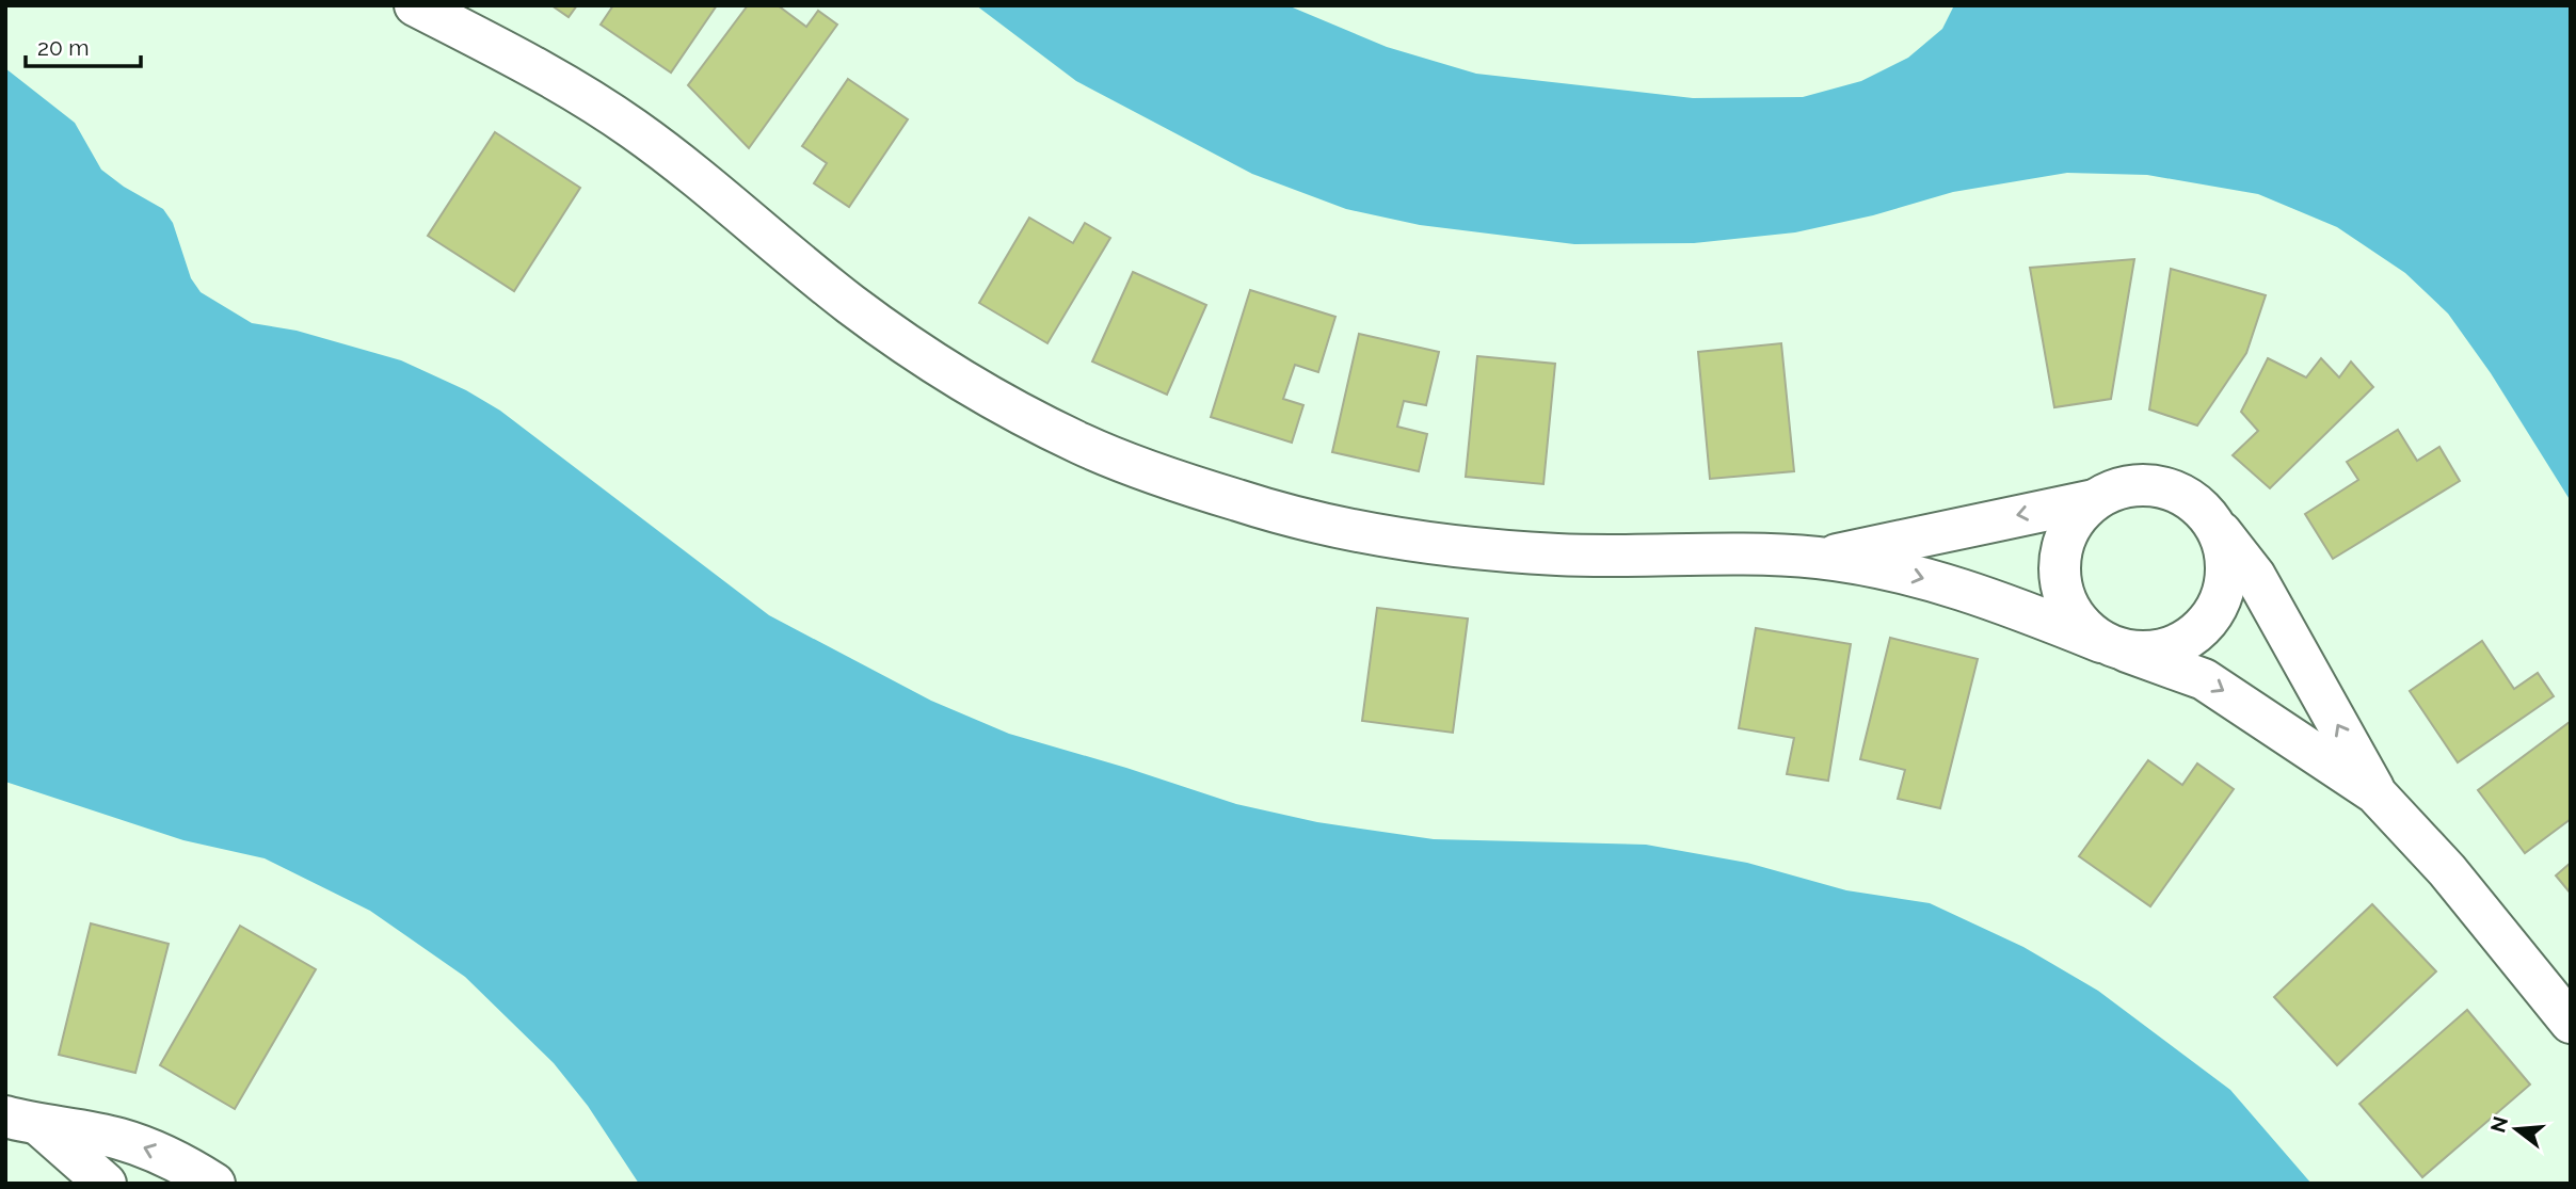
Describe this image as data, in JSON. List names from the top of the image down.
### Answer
{
  "scale_bar": "20 m",
  "north": "left"
}
